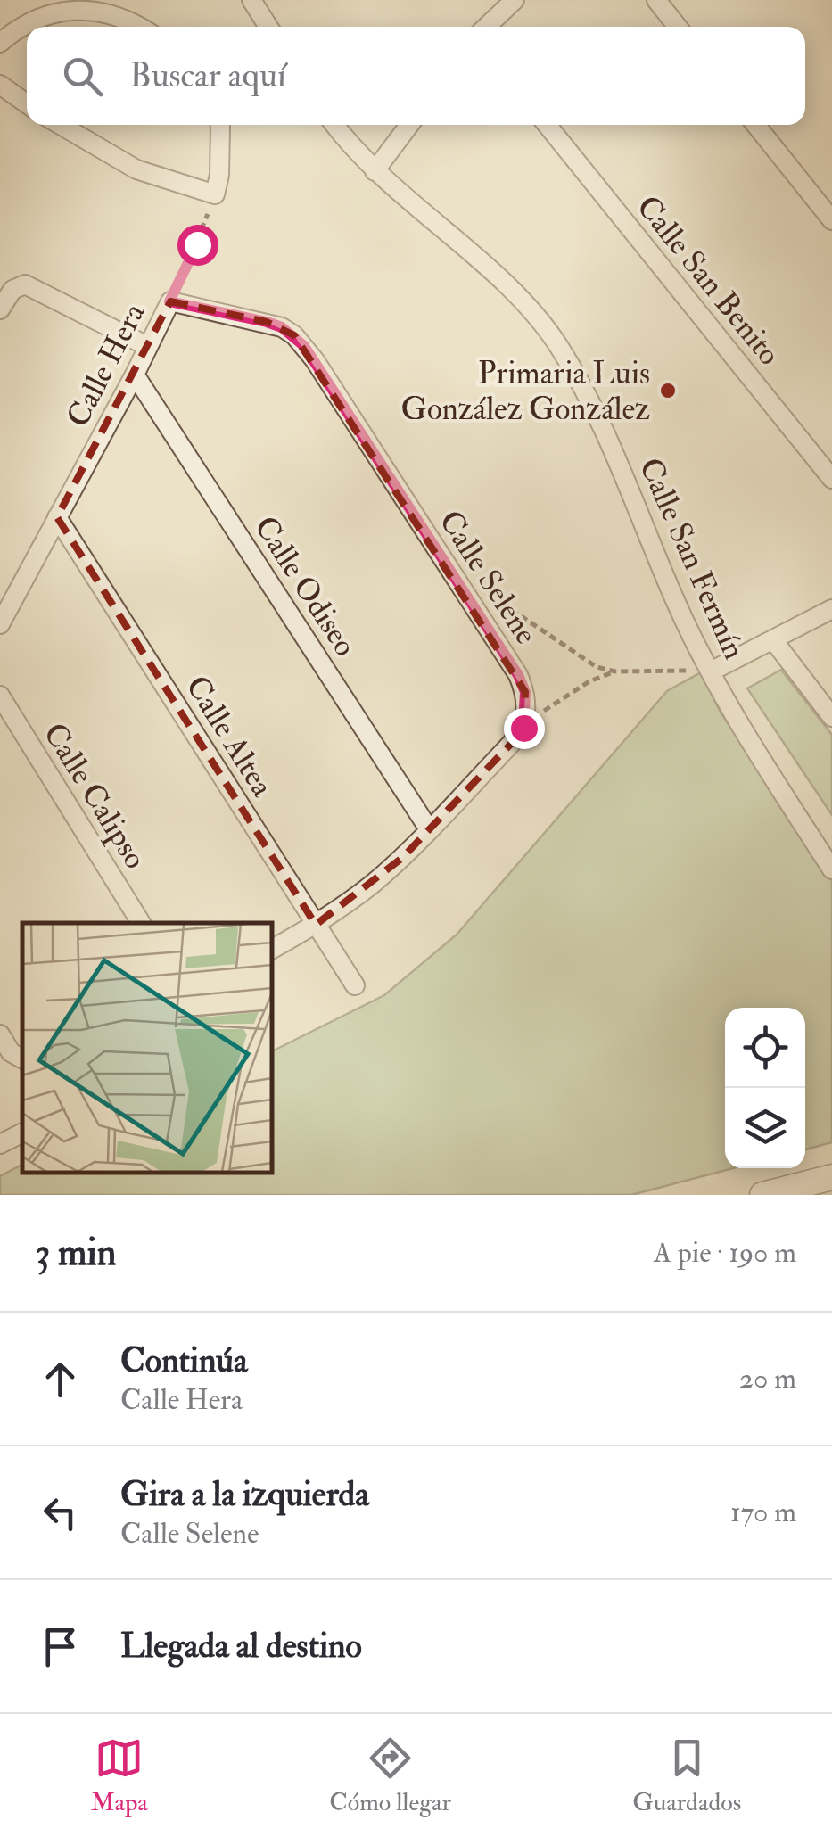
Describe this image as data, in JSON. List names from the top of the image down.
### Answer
{
  "streets": {
    "street": [
      "Calle San Benito",
      "Calle Hera",
      "Calle San Fermín",
      "Calle Selene",
      "Calle Odiseo",
      "Calle Altea",
      "Calle Calipso"
    ]
  },
  "crossings": [
    ["Calle Hera", "Calle Selene"],
    ["Calle Hera", "Calle Odiseo"],
    ["Calle Hera", "Calle Altea"]
  ],
  "places": ["Primaria Luis González González"],
  "page": {
    "search": "Buscar aquí",
    "heading": ["3 min", "A pie · 190 m"],
    "list": [
      ["Continúa", "Calle Hera", "20 m"],
      ["Gira a la izquierda", "Calle Selene", "170 m"],
      "Llegada al destino"
    ],
    "nav": ["Mapa", "Cómo llegar", "Guardados"]
  }
}
